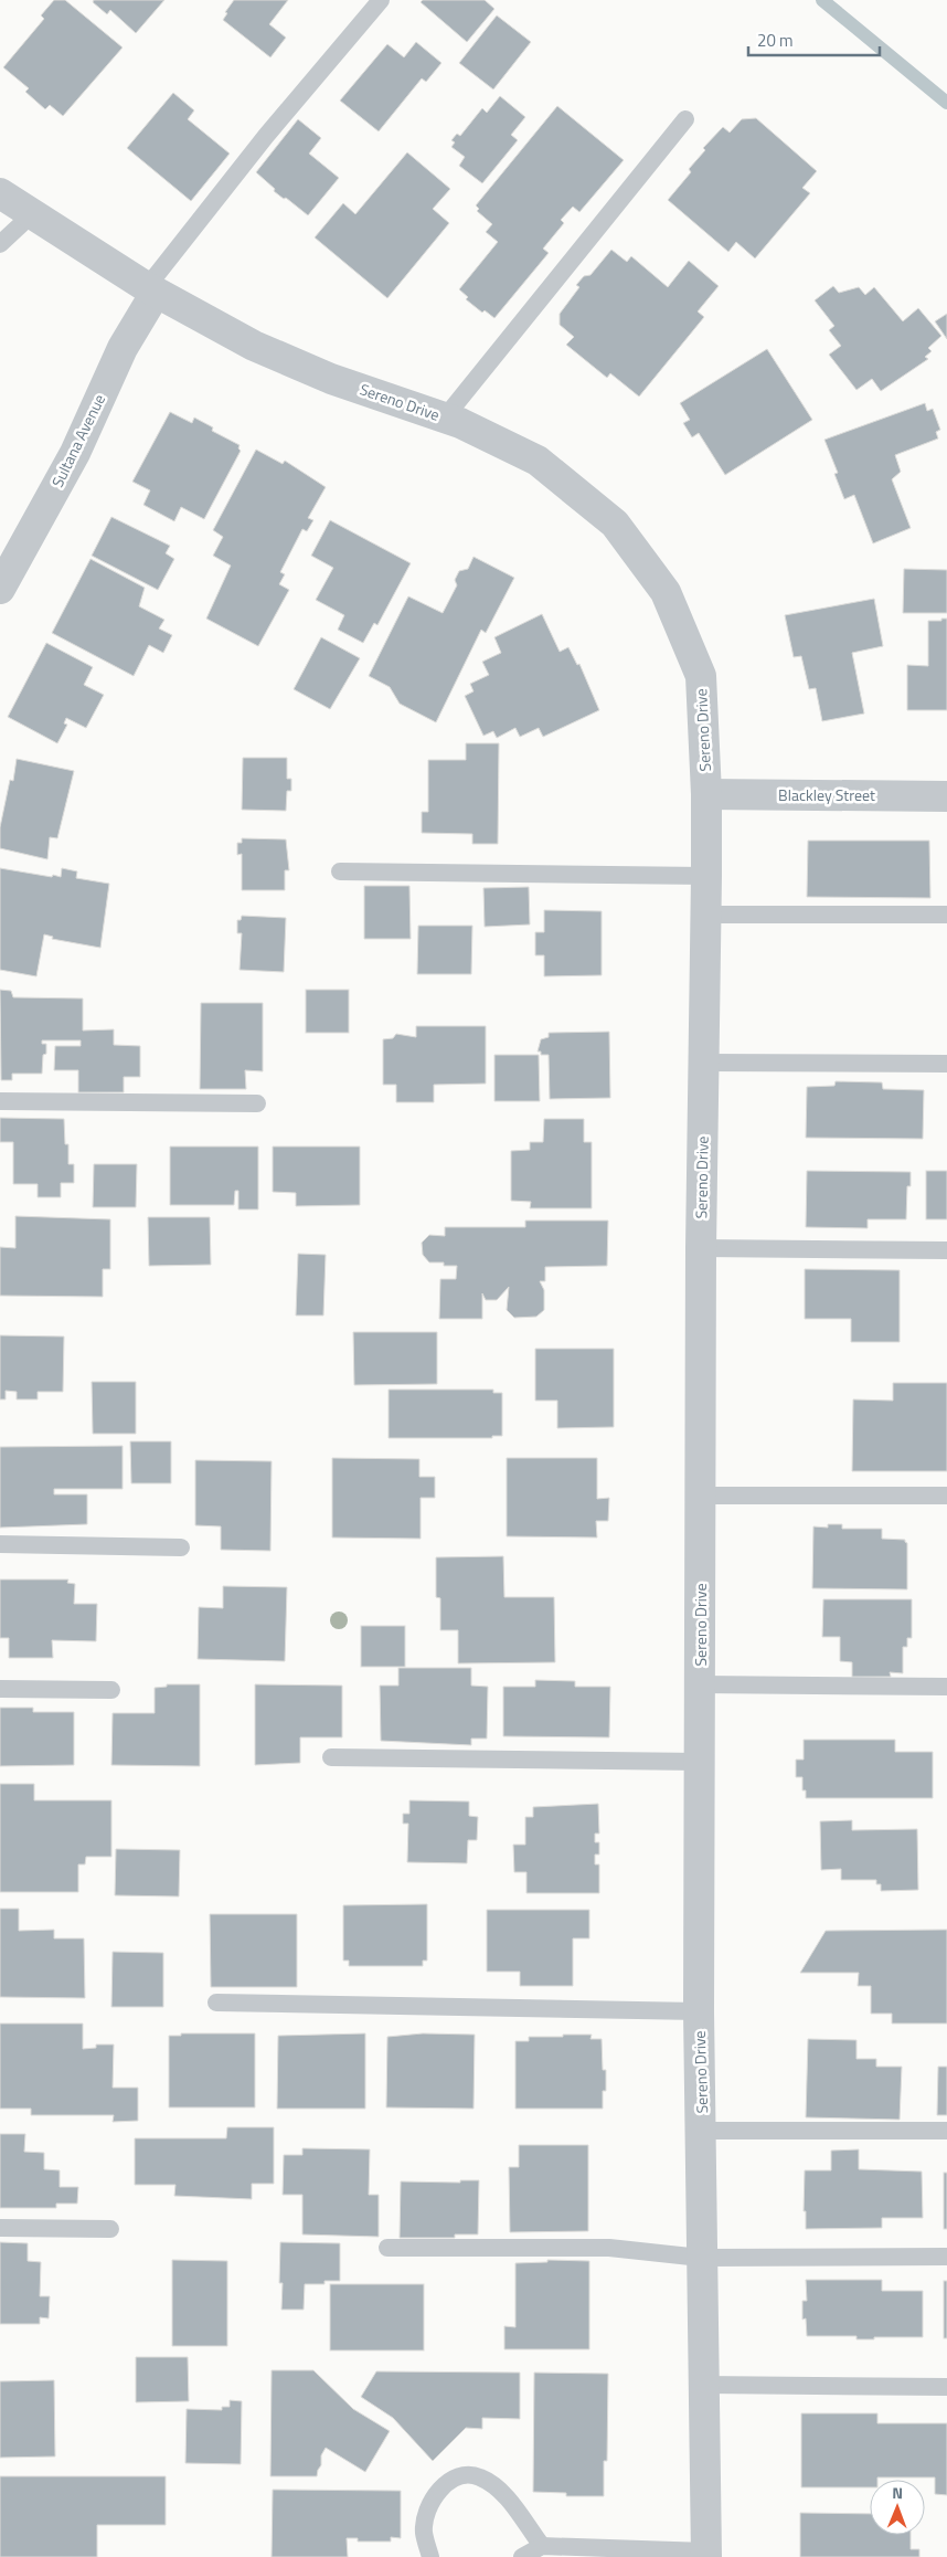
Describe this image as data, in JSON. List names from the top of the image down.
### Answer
{
  "streets": {
    "street": ["Sereno Drive", "Sultana Avenue", "Blackley Street"]
  },
  "crossings": [
    ["Sereno Drive", "Sultana Avenue"],
    ["Sereno Drive", "Blackley Street"]
  ],
  "scale_bar": "20 m",
  "north": "top"
}
